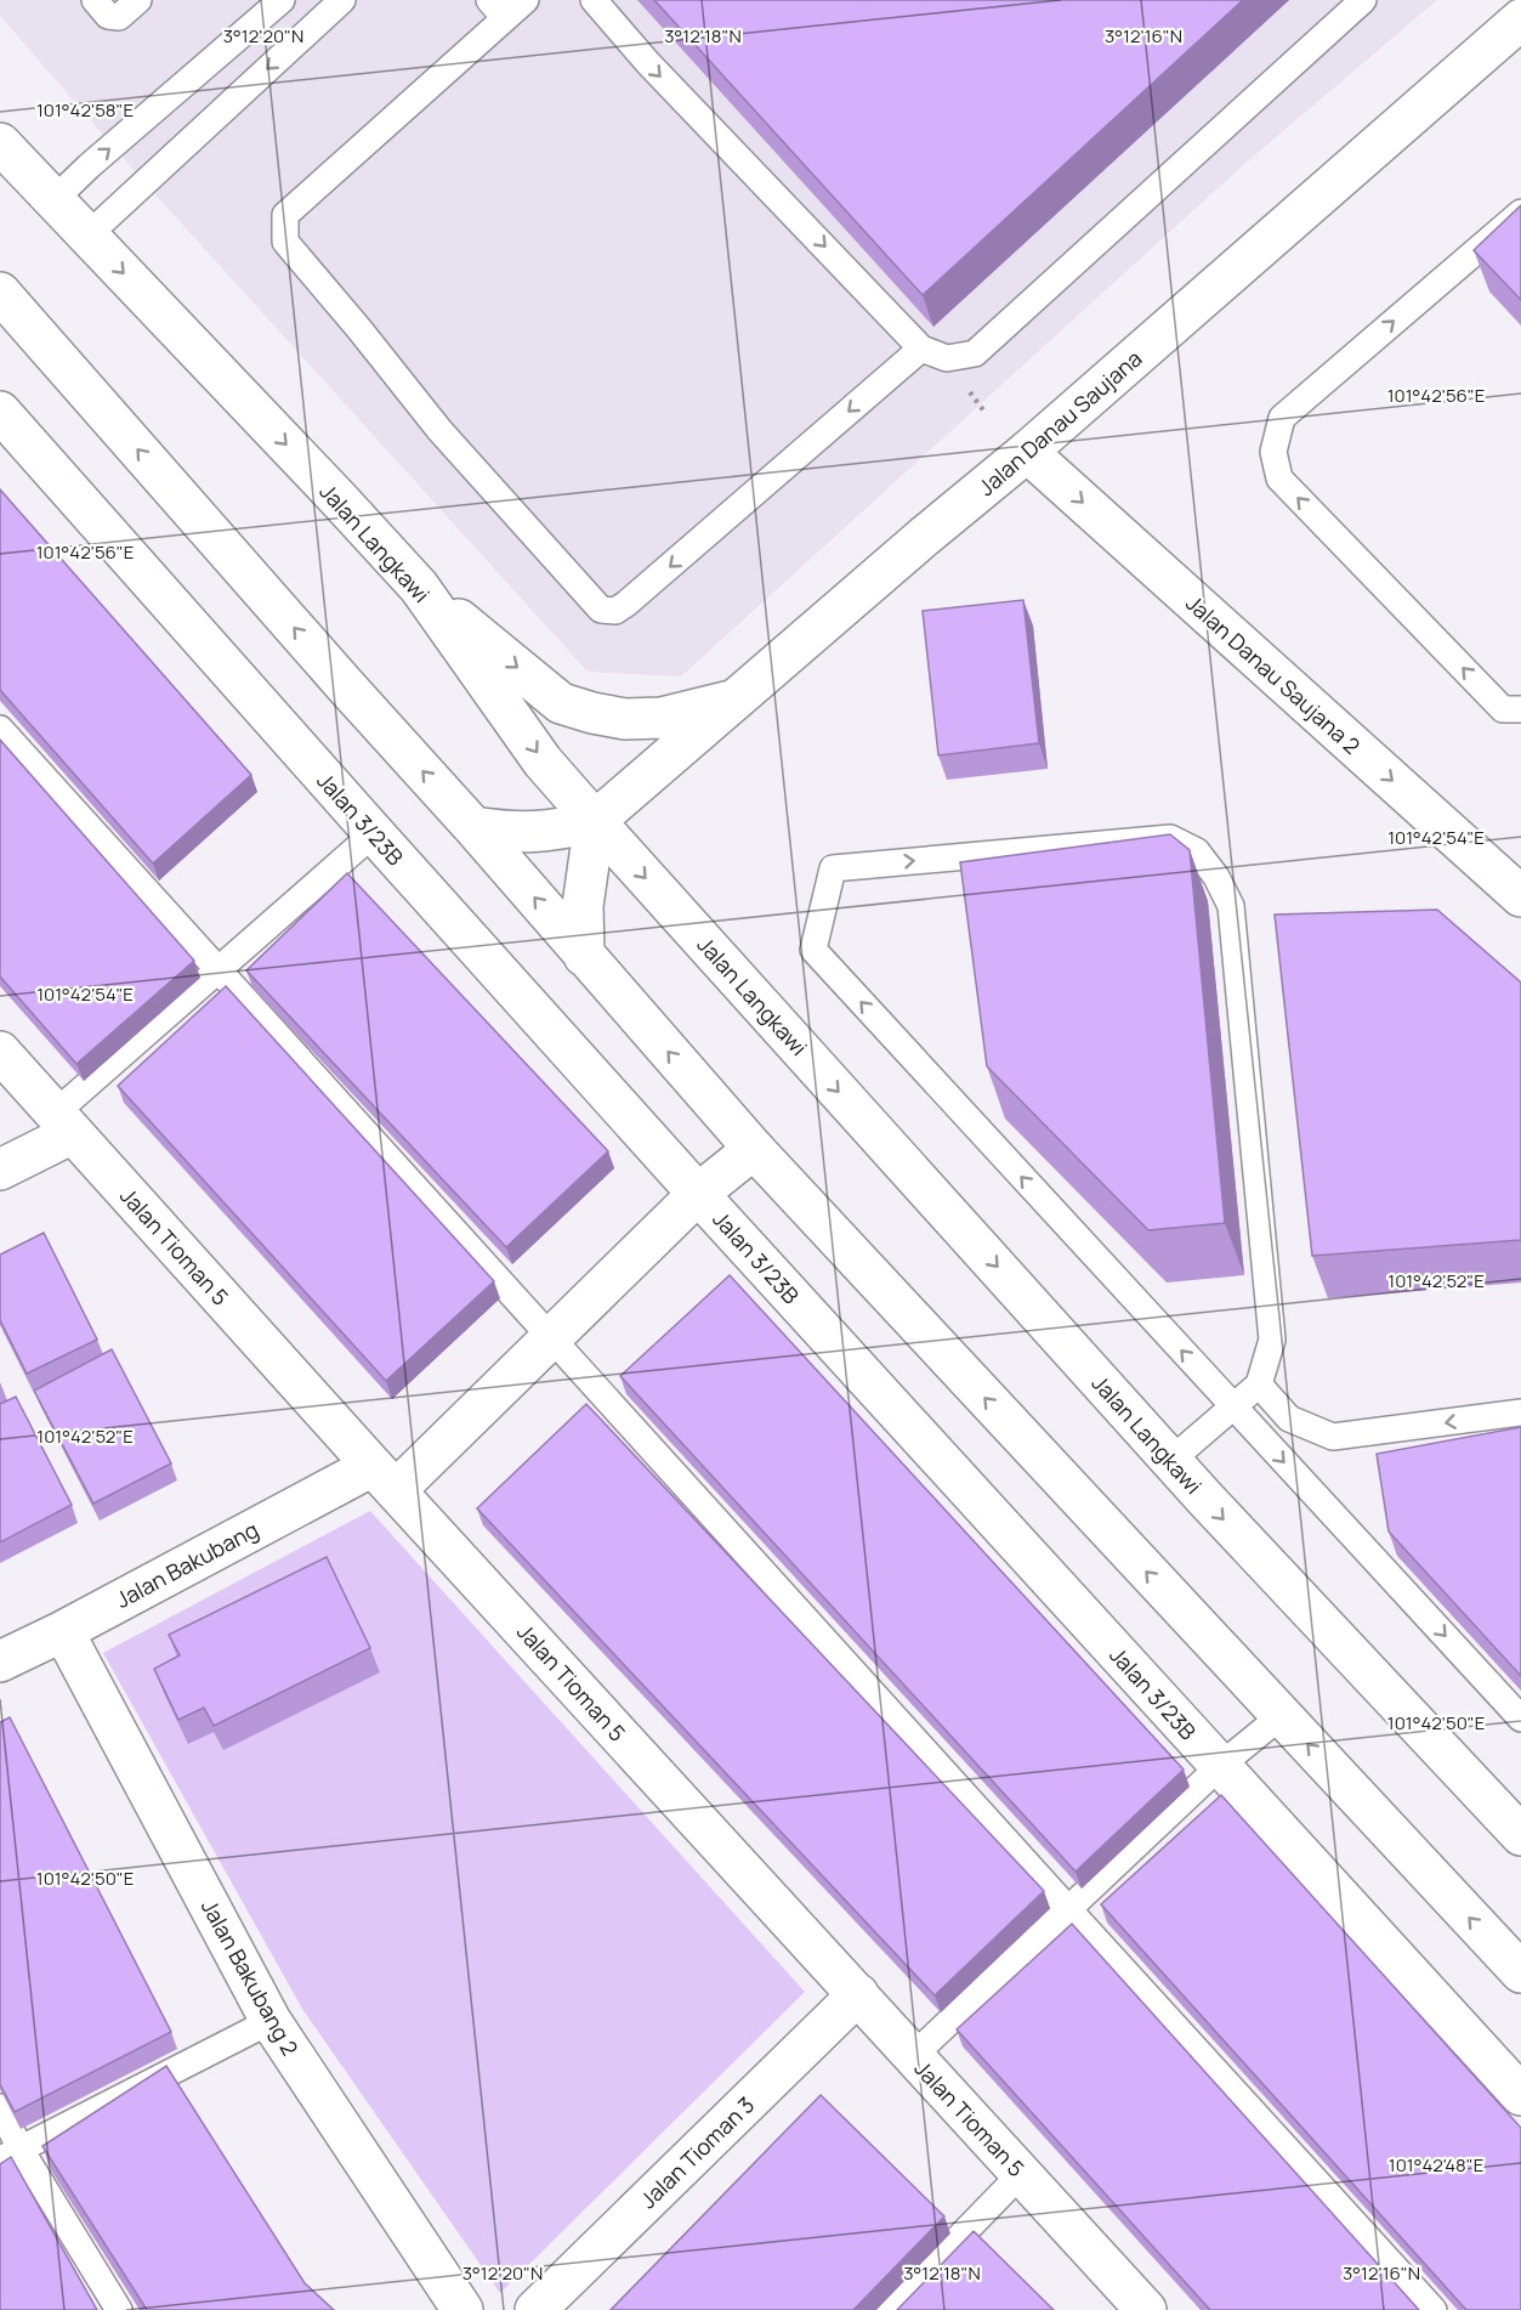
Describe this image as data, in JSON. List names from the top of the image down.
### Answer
{
  "streets": {
    "street": [
      "Jalan Danau Saujana",
      "Jalan Langkawi",
      "Jalan Danau Saujana 2",
      "Jalan 3/23B",
      "Jalan Tioman 5",
      "Jalan Bakubang",
      "Jalan Bakubang 2",
      "Jalan Tioman 3"
    ]
  },
  "crossings": [
    ["Jalan Danau Saujana", "Jalan Langkawi"],
    ["Jalan Danau Saujana", "Jalan Danau Saujana 2"],
    ["Jalan 3/23B", "Jalan Bakubang"],
    ["Jalan Tioman 5", "Jalan Bakubang"],
    ["Jalan Tioman 5", "Jalan Tioman 3"],
    ["Jalan Bakubang", "Jalan Bakubang 2"]
  ],
  "one_way": ["Jalan Danau Saujana 2"],
  "coordinates": [
    "3°12'20\"N",
    "3°12'18\"N",
    "3°12'16\"N",
    "101°42'58\"E",
    "101°42'56\"E",
    "101°42'54\"E",
    "101°42'52\"E",
    "101°42'50\"E",
    "101°42'48\"E"
  ]
}
